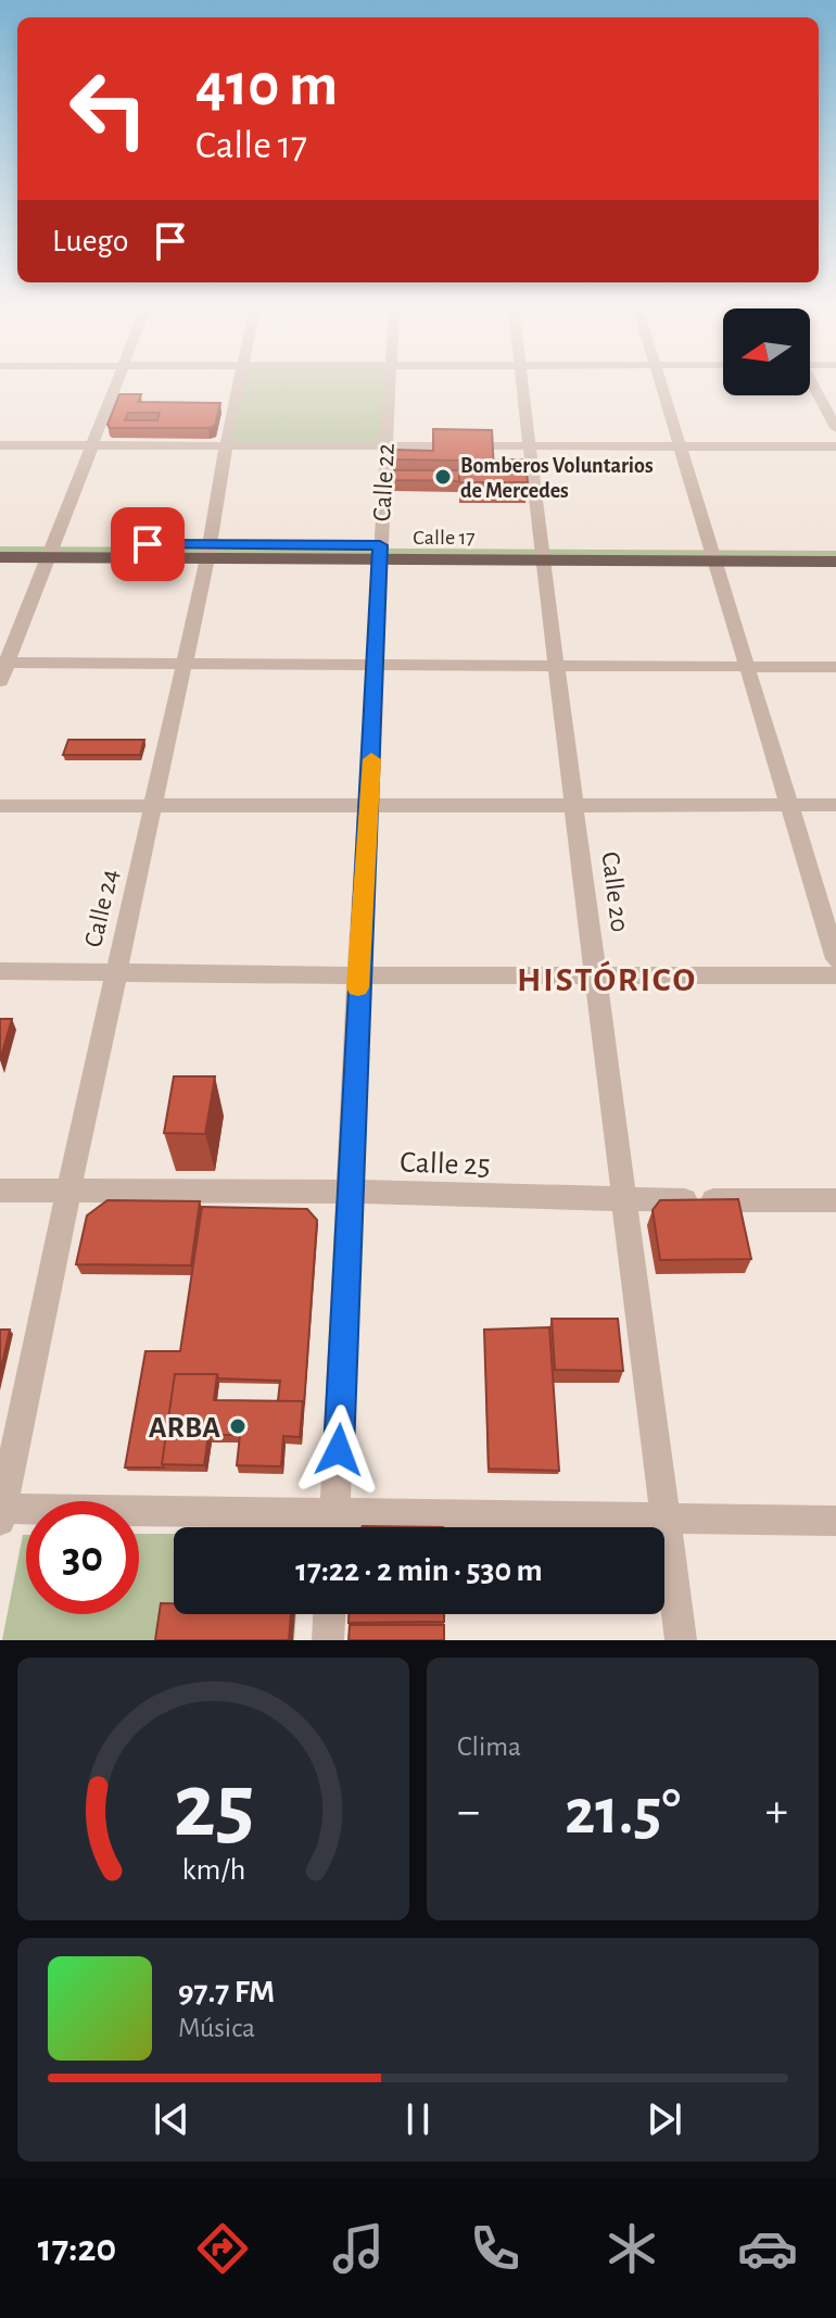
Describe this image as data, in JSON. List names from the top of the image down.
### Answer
{
  "streets": {
    "main road": ["Calle 17"],
    "street": [
      "Calle 22",
      "Calle 20",
      "Calle 24",
      "Calle 25"
    ]
  },
  "crossings": [
    ["Calle 22", "Calle 17"],
    ["Calle 22", "Calle 25"],
    ["Calle 17", "Calle 20"],
    ["Calle 17", "Calle 24"],
    ["Calle 20", "Calle 25"],
    ["Calle 24", "Calle 25"]
  ],
  "districts": ["HISTÓRICO"],
  "places": ["Bomberos Voluntarios de Mercedes", "ARBA"],
  "north": "left",
  "page": {
    "turn": ["410 m", "Calle 17"],
    "then": "Luego",
    "limit": "30",
    "trip": "17:22 · 2 min · 530 m",
    "tile": "Clima",
    "heat": ["−", "21.5°", "+"],
    "song": ["97.7 FM", "Música"],
    "tabs": "17:20",
    "gauge": ["25", "km/h"]
  }
}
